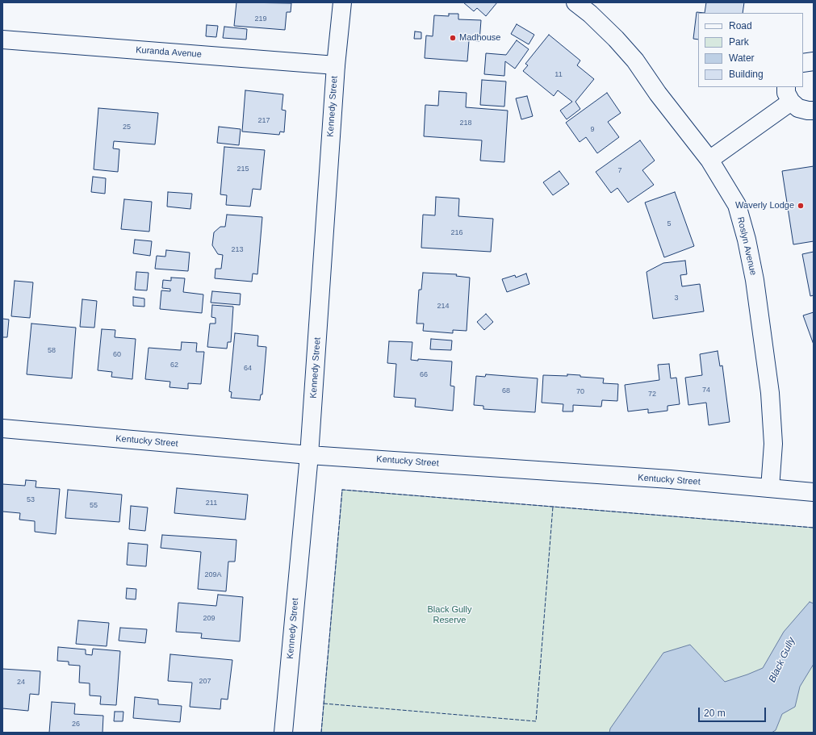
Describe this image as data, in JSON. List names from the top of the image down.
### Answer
{
  "streets": {
    "street": [
      "Kuranda Avenue",
      "Kennedy Street",
      "Roslyn Avenue",
      "Kentucky Street"
    ]
  },
  "crossings": [
    ["Kuranda Avenue", "Kennedy Street"],
    ["Kennedy Street", "Kentucky Street"],
    ["Roslyn Avenue", "Kentucky Street"]
  ],
  "water": ["Black Gully"],
  "parks": ["Black Gully Reserve"],
  "places": ["Madhouse", "Waverly Lodge"],
  "house_numbers": [
    "219",
    "11",
    "217",
    "218",
    "25",
    "9",
    "215",
    "7",
    "5",
    "216",
    "213",
    "3",
    "214",
    "58",
    "60",
    "62",
    "64",
    "66",
    "74",
    "68",
    "70",
    "72",
    "53",
    "211",
    "55",
    "209A",
    "209",
    "207",
    "24",
    "26"
  ],
  "legend": [
    "Road",
    "Park",
    "Water",
    "Building"
  ],
  "scale_bar": "20 m"
}
